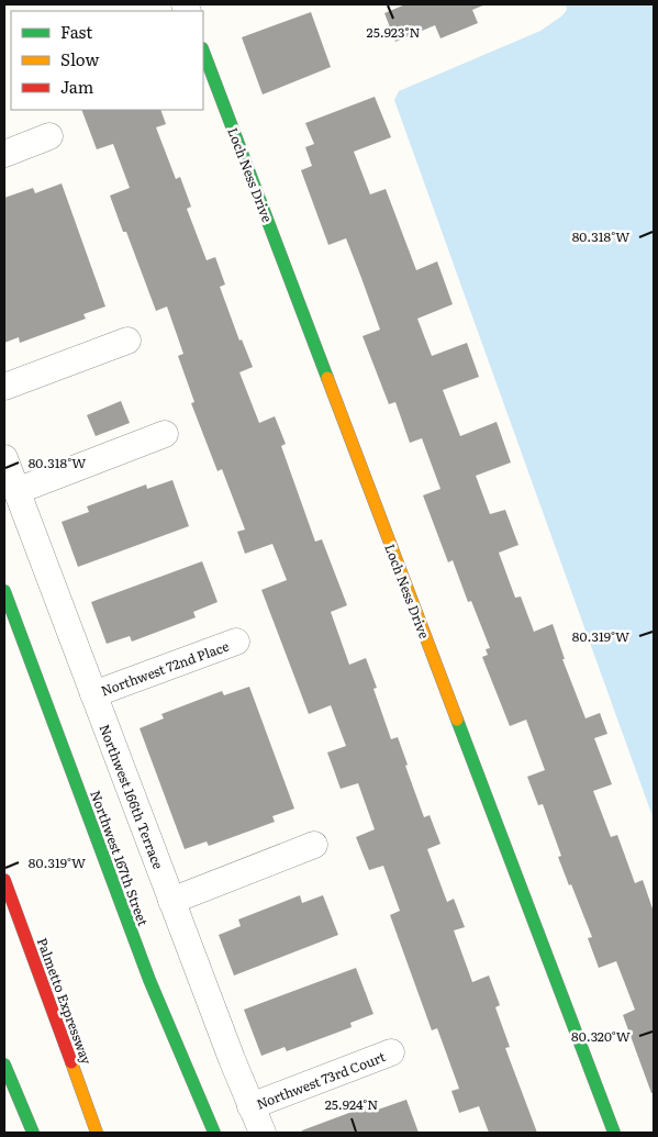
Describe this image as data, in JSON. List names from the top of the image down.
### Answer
{
  "streets": {
    "main road": ["Loch Ness Drive", "Northwest 167th Street", "Palmetto Expressway"],
    "street": ["Northwest 72nd Place", "Northwest 166th Terrace", "Northwest 73rd Court"]
  },
  "crossings": [
    ["Northwest 72nd Place", "Northwest 166th Terrace"],
    ["Northwest 166th Terrace", "Northwest 73rd Court"]
  ],
  "legend": ["Fast", "Slow", "Jam"],
  "coordinates": [
    "25.923°N",
    "80.318°W",
    "80.319°W",
    "80.320°W",
    "25.924°N"
  ]
}
